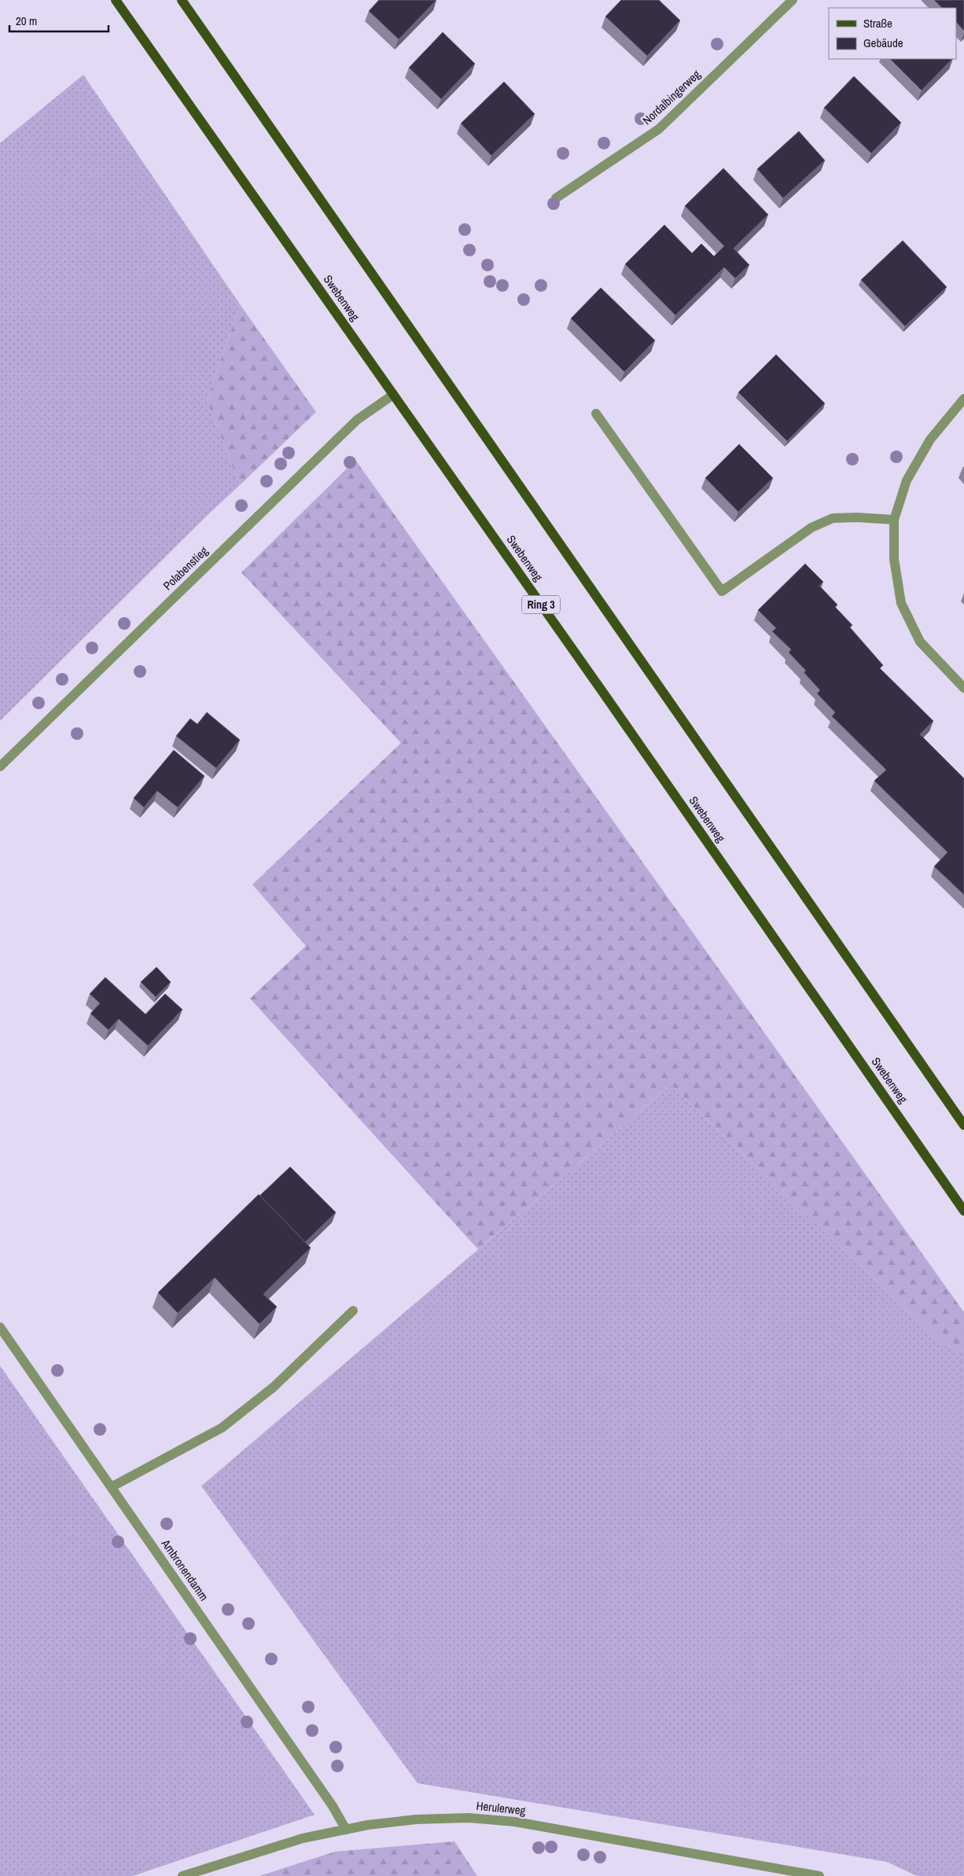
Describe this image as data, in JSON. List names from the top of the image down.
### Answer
{
  "streets": {
    "main road": ["Swebenweg", "Ring 3"],
    "street": [
      "Nordalbingerweg",
      "Polabenstieg",
      "Ambronendamm",
      "Herulerweg"
    ]
  },
  "crossings": [
    ["Swebenweg", "Polabenstieg"],
    ["Ambronendamm", "Herulerweg"]
  ],
  "legend": ["Straße", "Gebäude"],
  "scale_bar": "20 m"
}
